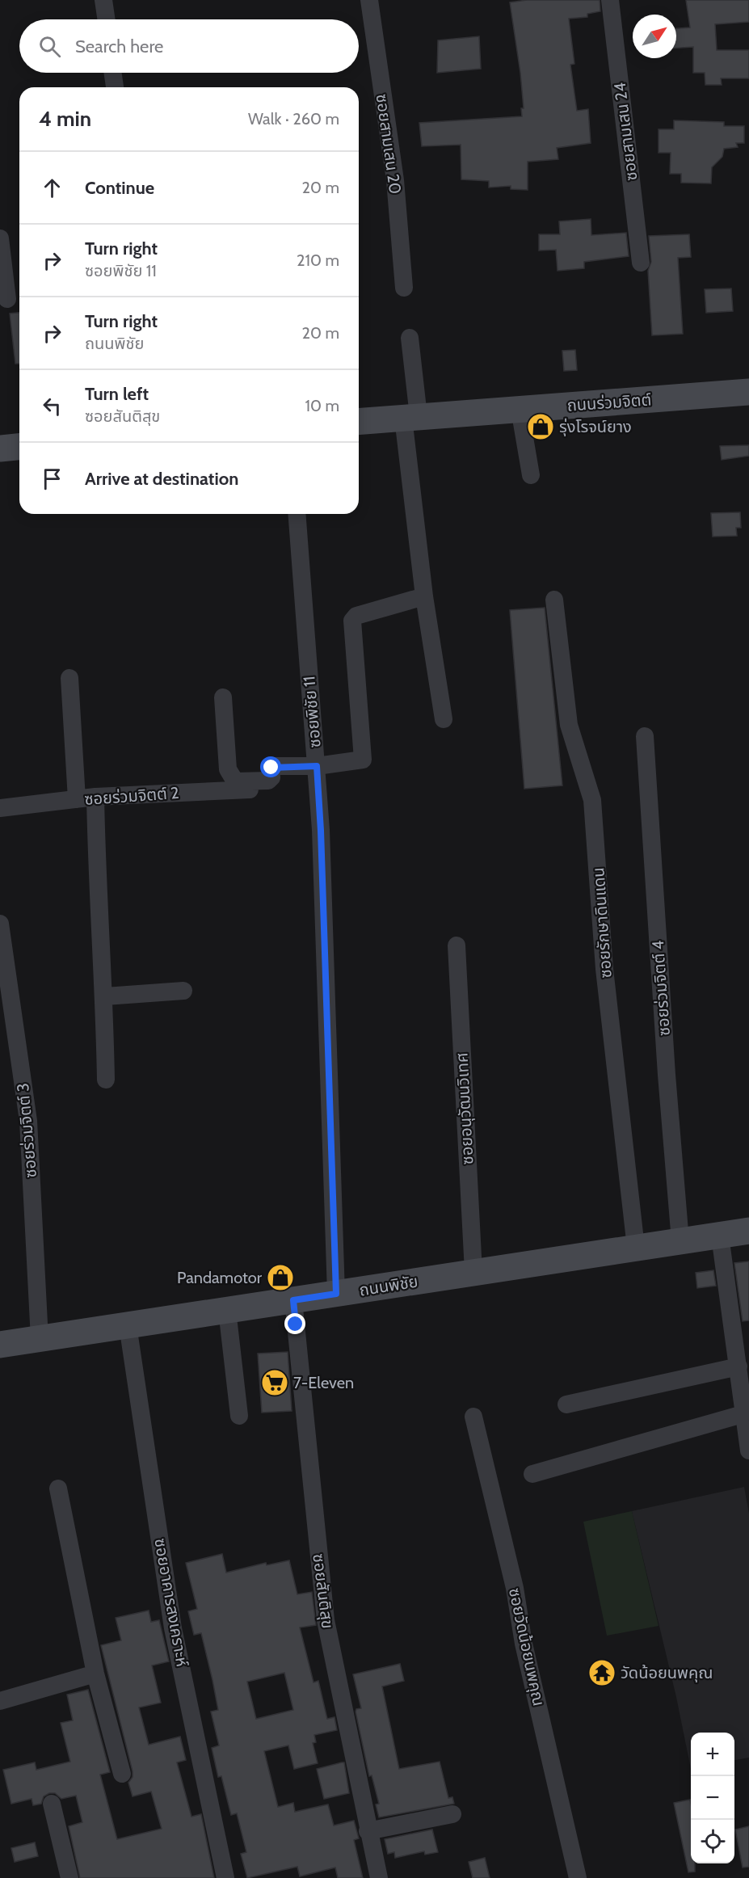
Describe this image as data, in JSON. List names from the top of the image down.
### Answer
{
  "streets": {
    "street": [
      "ซอยสามเสน 24",
      "ซอยสามเสน 20",
      "ถนนร่วมจิตต์",
      "ซอยพิชัย 11",
      "ซอยร่วมจิตต์ 2",
      "ซอยรักษาดินแดน",
      "ซอยร่วมจิตต์ 4",
      "ซอยอนุวัฒนวิเทศ",
      "ซอยร่วมจิตต์ 3",
      "ถนนพิชัย",
      "ซอยสันติสุข",
      "ซอยอาคารสงเคราะห์",
      "ซอยวัดน้อยนพคุณ"
    ]
  },
  "crossings": [
    ["ซอยพิชัย 11", "ถนนพิชัย"],
    ["ซอยรักษาดินแดน", "ถนนพิชัย"],
    ["ซอยร่วมจิตต์ 4", "ถนนพิชัย"],
    ["ซอยอนุวัฒนวิเทศ", "ถนนพิชัย"],
    ["ซอยร่วมจิตต์ 3", "ถนนพิชัย"],
    ["ถนนพิชัย", "ซอยสันติสุข"],
    ["ถนนพิชัย", "ซอยอาคารสงเคราะห์"]
  ],
  "places": {
    "shop": ["รุ่งโรจน์ยาง", "Pandamotor"],
    "supermarket": ["7-Eleven"],
    "temple": ["วัดน้อยนพคุณ"]
  },
  "north": "top right",
  "page": {
    "search": "Search here",
    "heading": ["4 min", "Walk · 260 m"],
    "list": [
      ["Continue", "20 m"],
      ["Turn right", "ซอยพิชัย 11", "210 m"],
      ["Turn right", "ถนนพิชัย", "20 m"],
      ["Turn left", "ซอยสันติสุข", "10 m"],
      "Arrive at destination"
    ],
    "map_buttons": ["+", "−"]
  }
}
